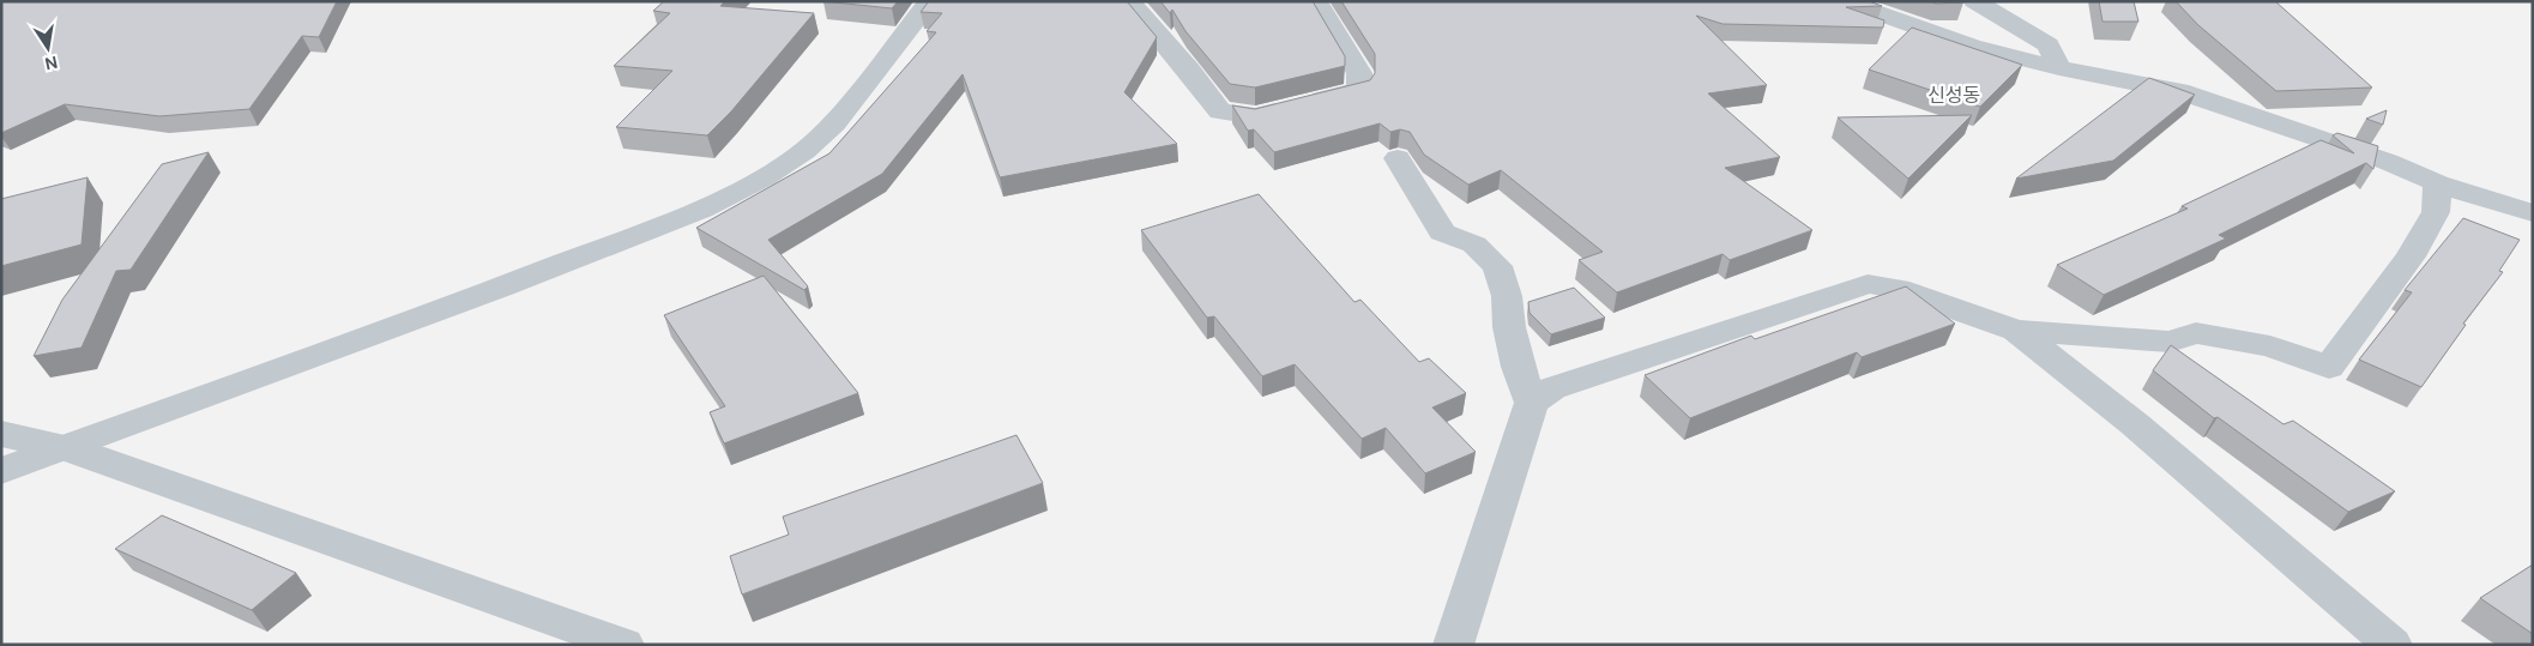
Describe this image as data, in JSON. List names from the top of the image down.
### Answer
{
  "districts": ["신성동"],
  "north": "bottom"
}
